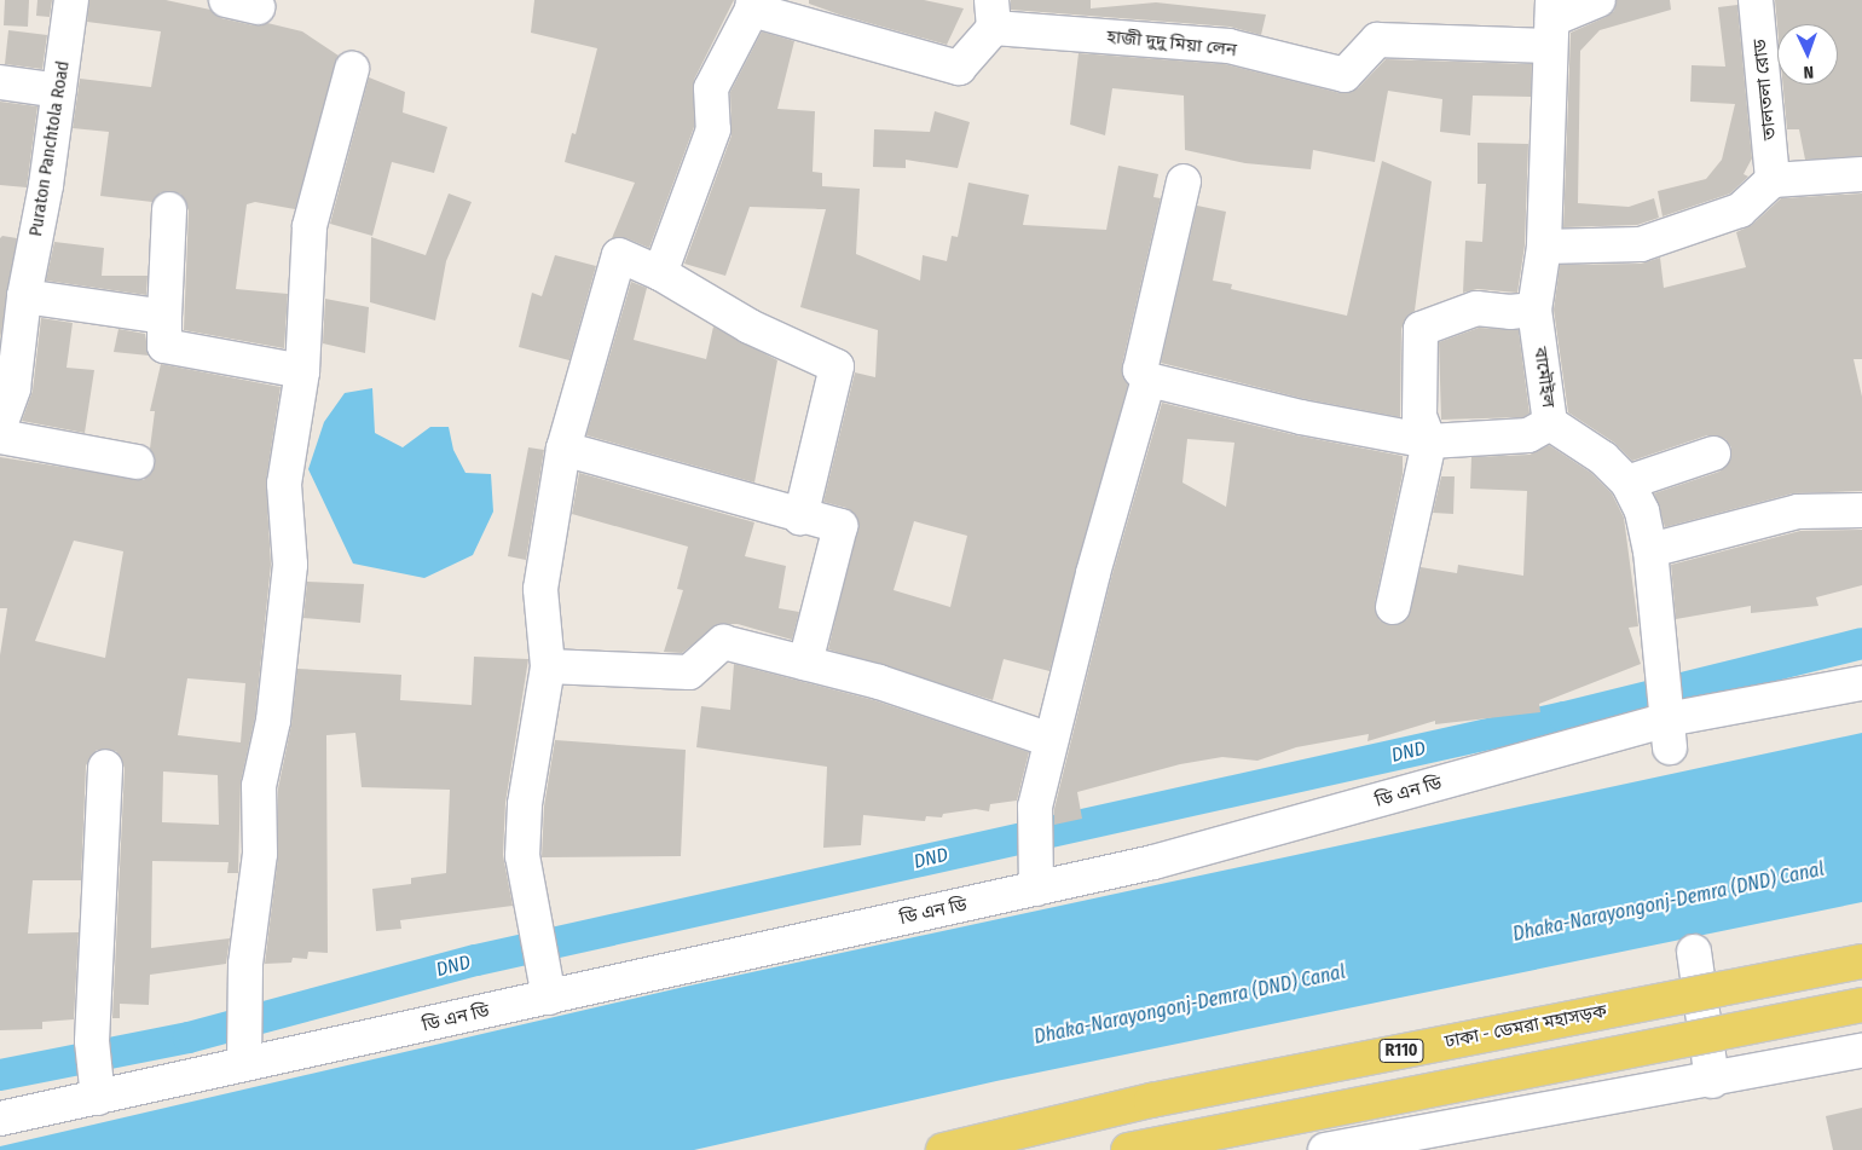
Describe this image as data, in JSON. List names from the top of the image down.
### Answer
{
  "streets": {
    "main road": ["ঢাকা - ডেমরা মহাসড়ক", "R110"],
    "street": [
      "হাজী দুদু মিয়া লেন",
      "তালতলা রোড",
      "Puraton Panchtola Road",
      "বামৌইল",
      "ডি এন ডি"
    ]
  },
  "crossings": [
    ["হাজী দুদু মিয়া লেন", "বামৌইল"],
    ["বামৌইল", "ডি এন ডি"]
  ],
  "water": ["DND", "Dhaka-Narayongonj-Demra (DND) Canal"],
  "north": "bottom"
}
